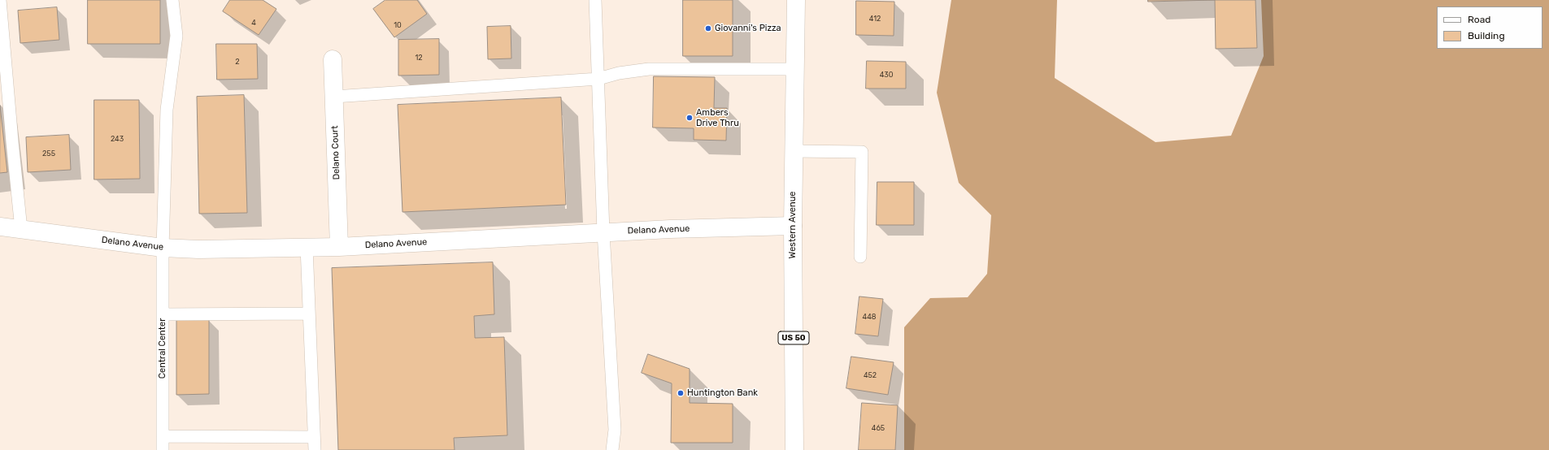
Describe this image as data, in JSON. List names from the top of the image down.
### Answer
{
  "streets": {
    "street": [
      "Delano Court",
      "Western Avenue",
      "Delano Avenue",
      "US 50"
    ],
    "lane": ["Central Center"]
  },
  "crossings": [
    ["Delano Court", "Delano Avenue"],
    ["Western Avenue", "Delano Avenue"],
    ["Delano Avenue", "Central Center"]
  ],
  "places": ["Giovanni's Pizza", "Ambers Drive Thru", "Huntington Bank"],
  "house_numbers": [
    "412",
    "4",
    "10",
    "12",
    "2",
    "430",
    "243",
    "255",
    "448",
    "452",
    "465"
  ],
  "legend": ["Road", "Building"]
}
